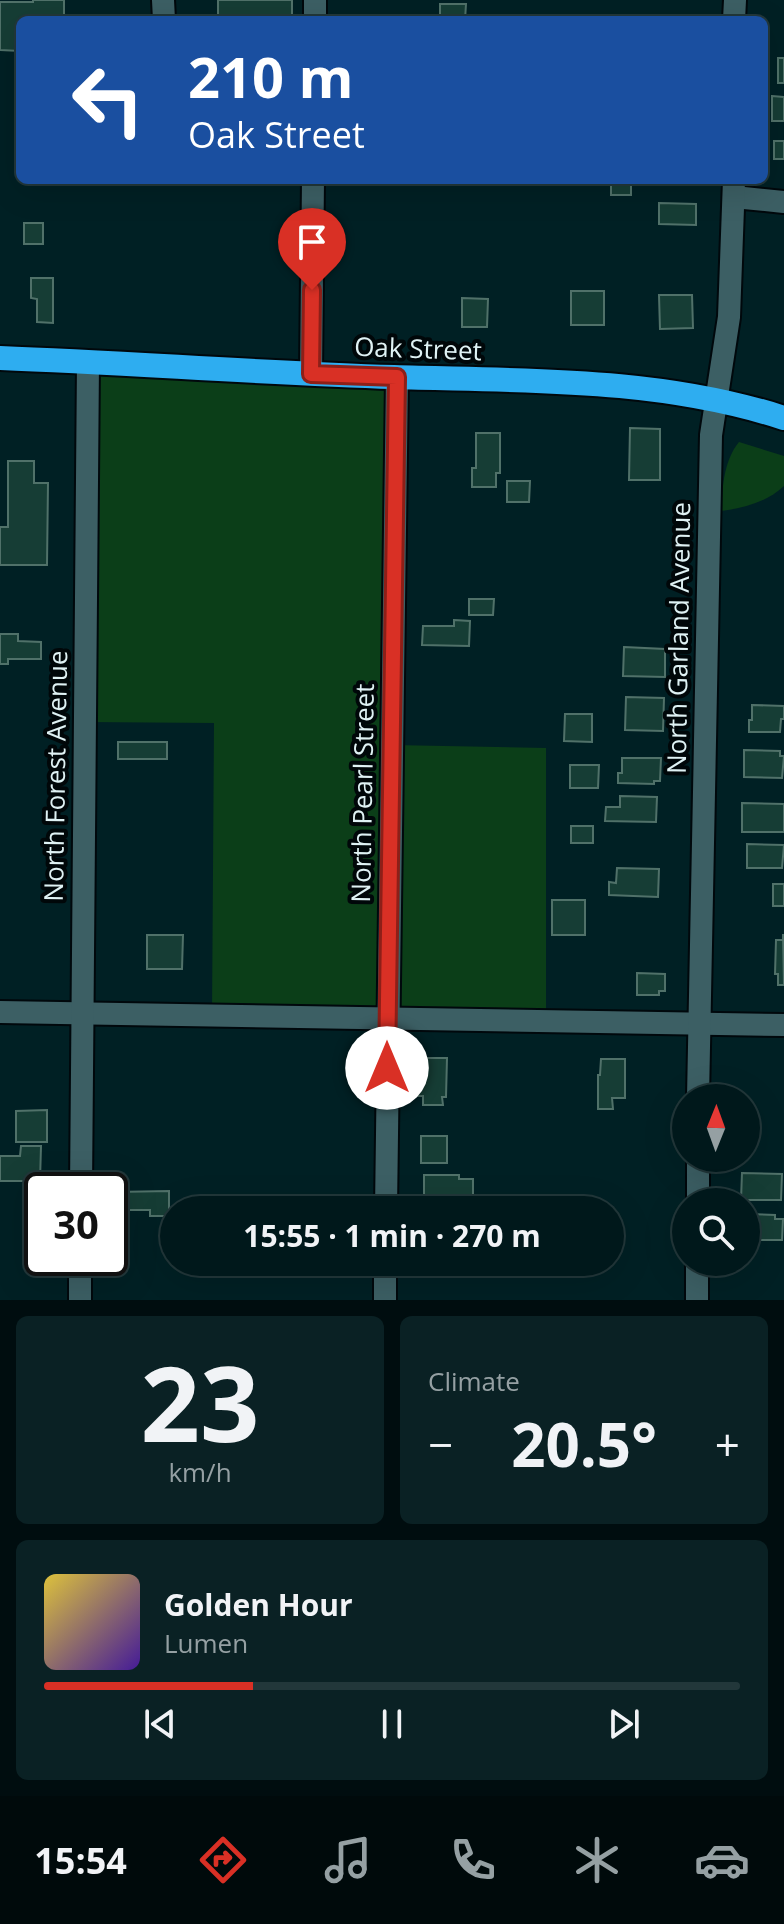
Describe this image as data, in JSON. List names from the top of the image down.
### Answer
{
  "streets": {
    "highway": ["Oak Street"],
    "street": ["North Garland Avenue", "North Forest Avenue", "North Pearl Street"]
  },
  "crossings": [
    ["Oak Street", "North Garland Avenue"],
    ["Oak Street", "North Forest Avenue"],
    ["Oak Street", "North Pearl Street"]
  ],
  "north": "top",
  "page": {
    "turn": ["210 m", "Oak Street"],
    "limit": "30",
    "trip": "15:55 · 1 min · 270 m",
    "tile": [
      ["23", "km/h"],
      "Climate"
    ],
    "heat": ["−", "20.5°", "+"],
    "song": ["Golden Hour", "Lumen"],
    "tabs": "15:54"
  }
}
